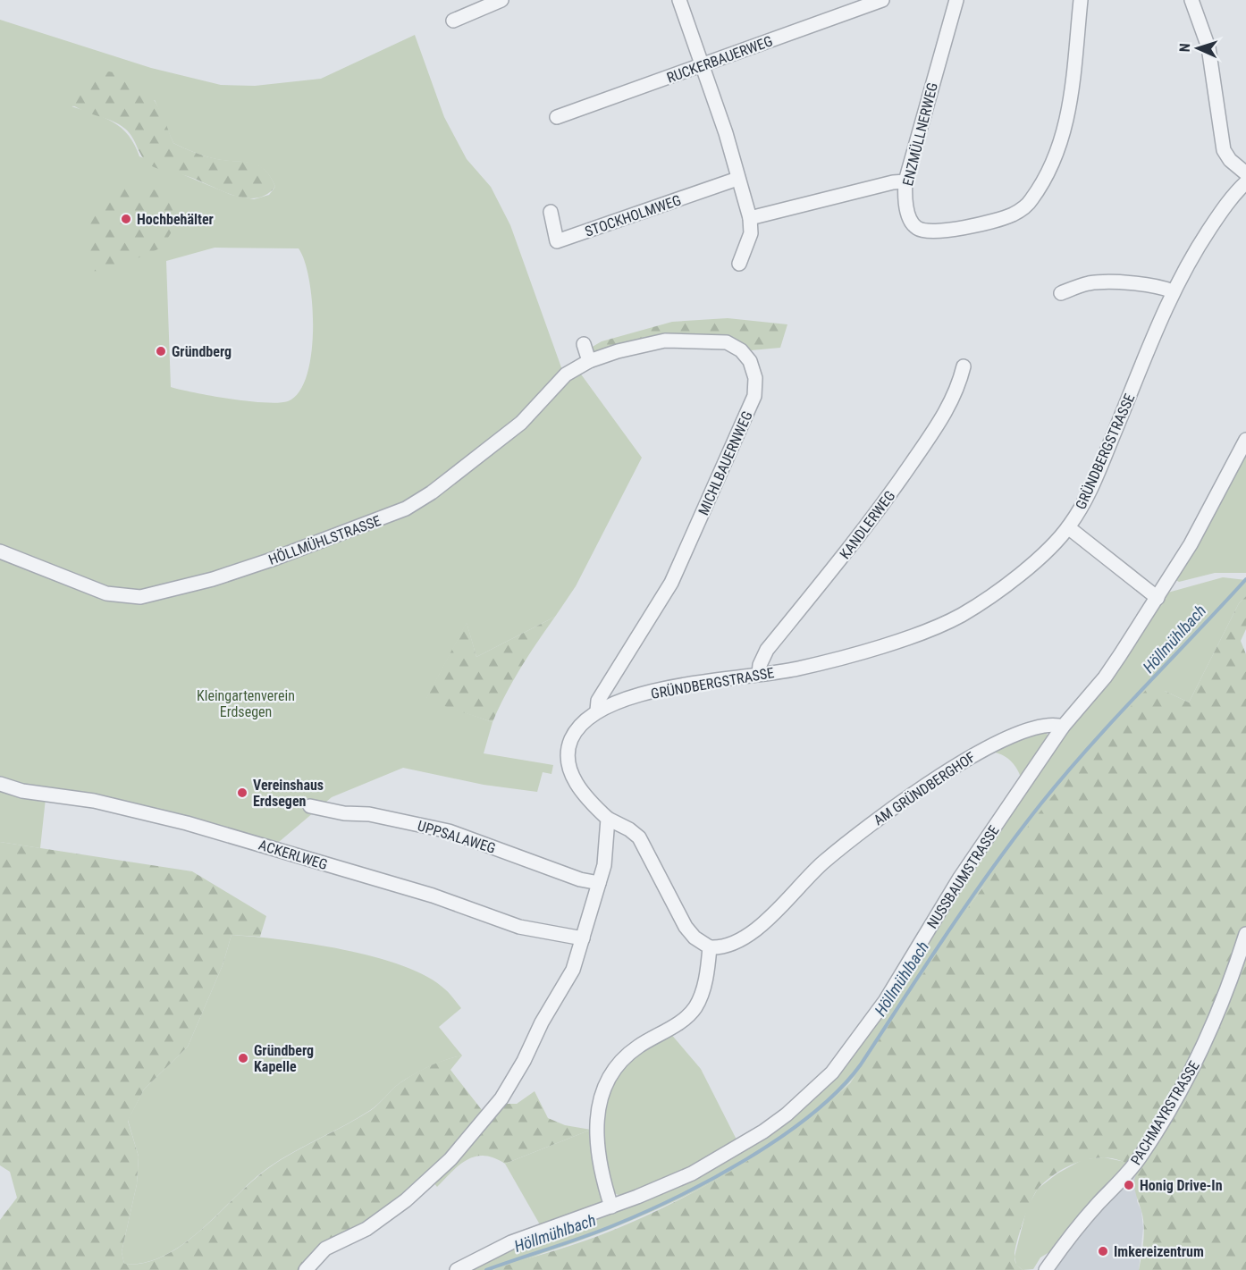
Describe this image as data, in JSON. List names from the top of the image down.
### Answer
{
  "streets": {
    "street": [
      "RUCKERBAUERWEG",
      "ENZMÜLLNERWEG",
      "STOCKHOLMWEG",
      "GRÜNDBERGSTRASSE",
      "MICHLBAUERNWEG",
      "KANDLERWEG",
      "HÖLLMÜHLSTRASSE",
      "AM GRÜNDBERGHOF",
      "UPPSALAWEG",
      "ACKERLWEG",
      "NUSSBAUMSTRASSE",
      "PACHMAYRSTRASSE"
    ]
  },
  "crossings": [
    ["GRÜNDBERGSTRASSE", "MICHLBAUERNWEG"],
    ["GRÜNDBERGSTRASSE", "KANDLERWEG"],
    ["MICHLBAUERNWEG", "HÖLLMÜHLSTRASSE"],
    ["AM GRÜNDBERGHOF", "NUSSBAUMSTRASSE"]
  ],
  "water": ["Höllmühlbach"],
  "parks": ["Kleingartenverein Erdsegen"],
  "places": [
    "Hochbehälter",
    "Gründberg",
    "Vereinshaus Erdsegen",
    "Gründberg Kapelle",
    "Honig Drive-In",
    "Imkereizentrum"
  ],
  "north": "left"
}
